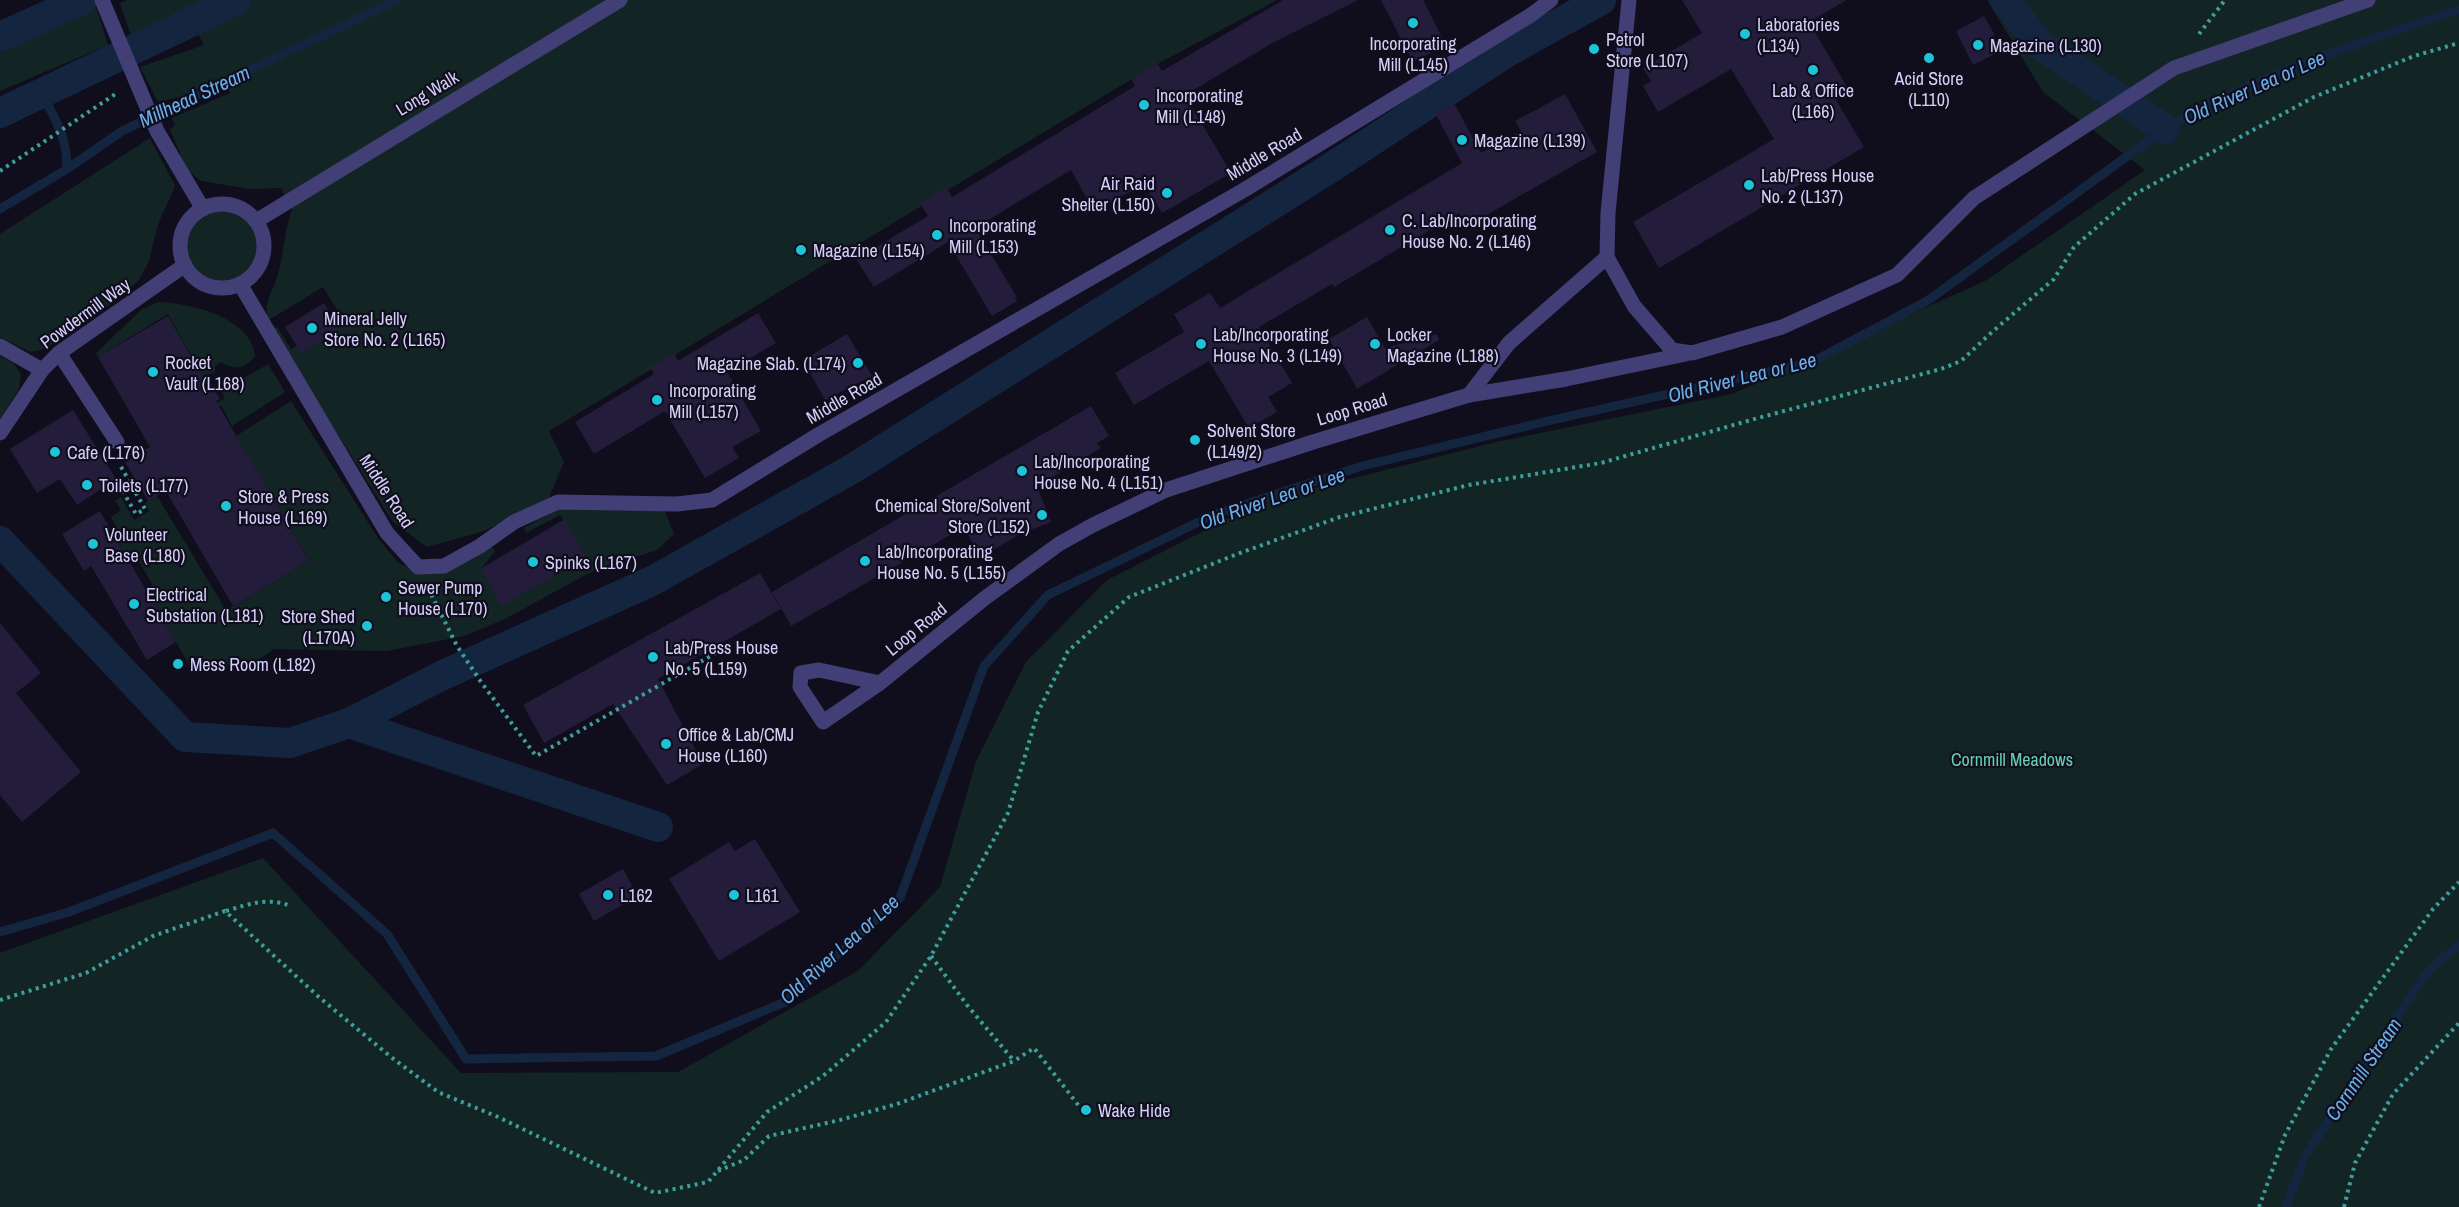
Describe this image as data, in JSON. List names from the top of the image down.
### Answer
{
  "streets": {
    "street": [
      "Long Walk",
      "Middle Road",
      "Powdermill Way",
      "Loop Road"
    ]
  },
  "crossings": [
    ["Long Walk", "Middle Road"],
    ["Long Walk", "Powdermill Way"],
    ["Middle Road", "Powdermill Way"]
  ],
  "water": ["Old River Lea or Lee", "Millhead Stream", "Cornmill Stream"],
  "parks": ["Cornmill Meadows"],
  "places": [
    "Incorporating Mill (L145)",
    "Laboratories (L134)",
    "Magazine (L130)",
    "Petrol Store (L107)",
    "Acid Store (L110)",
    "Lab & Office (L166)",
    "Incorporating Mill (L148)",
    "Magazine (L139)",
    "Lab/Press House No. 2 (L137)",
    "Air Raid Shelter (L150)",
    "C. Lab/Incorporating House No. 2 (L146)",
    "Incorporating Mill (L153)",
    "Magazine (L154)",
    "Mineral Jelly Store No. 2 (L165)",
    "Lab/Incorporating House No. 3 (L149)",
    "Locker Magazine (L188)",
    "Magazine Slab. (L174)",
    "Rocket Vault (L168)",
    "Incorporating Mill (L157)",
    "Solvent Store (L149/2)",
    "Cafe (L176)",
    "Lab/Incorporating House No. 4 (L151)",
    "Toilets (L177)",
    "Store & Press House (L169)",
    "Chemical Store/Solvent Store (L152)",
    "Volunteer Base (L180)",
    "Lab/Incorporating House No. 5 (L155)",
    "Spinks (L167)",
    "Sewer Pump House (L170)",
    "Electrical Substation (L181)",
    "Store Shed (L170A)",
    "Lab/Press House No. 5 (L159)",
    "Mess Room (L182)",
    "Office & Lab/CMJ House (L160)",
    "L162",
    "L161",
    "Wake Hide"
  ]
}
